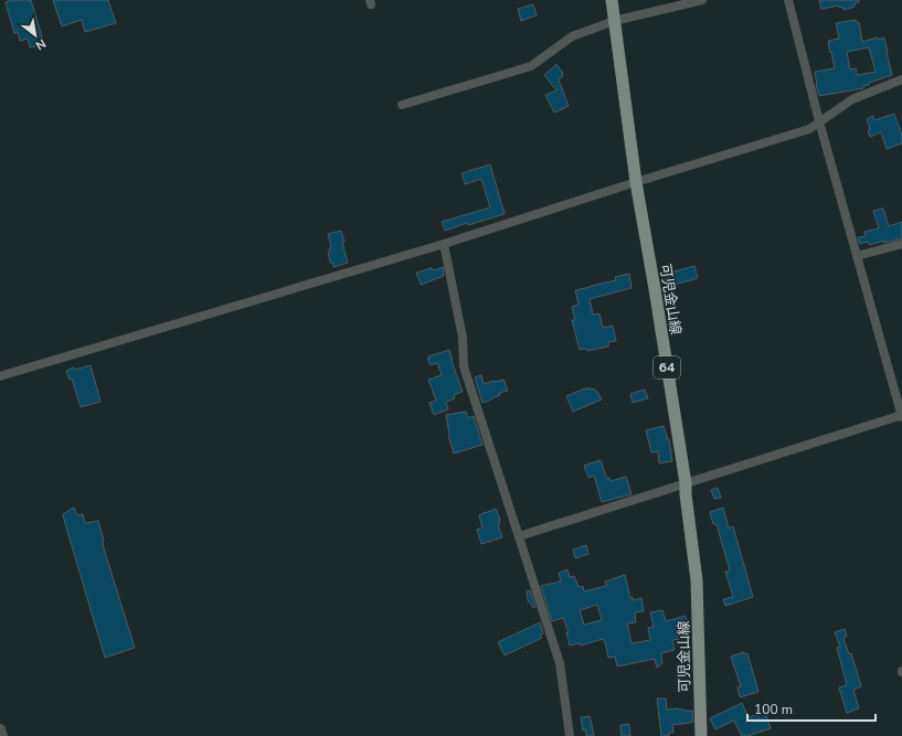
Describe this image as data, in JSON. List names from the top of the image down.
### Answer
{
  "streets": {
    "main road": ["可児金山線", "64"]
  },
  "scale_bar": "100 m",
  "north": "bottom right"
}
